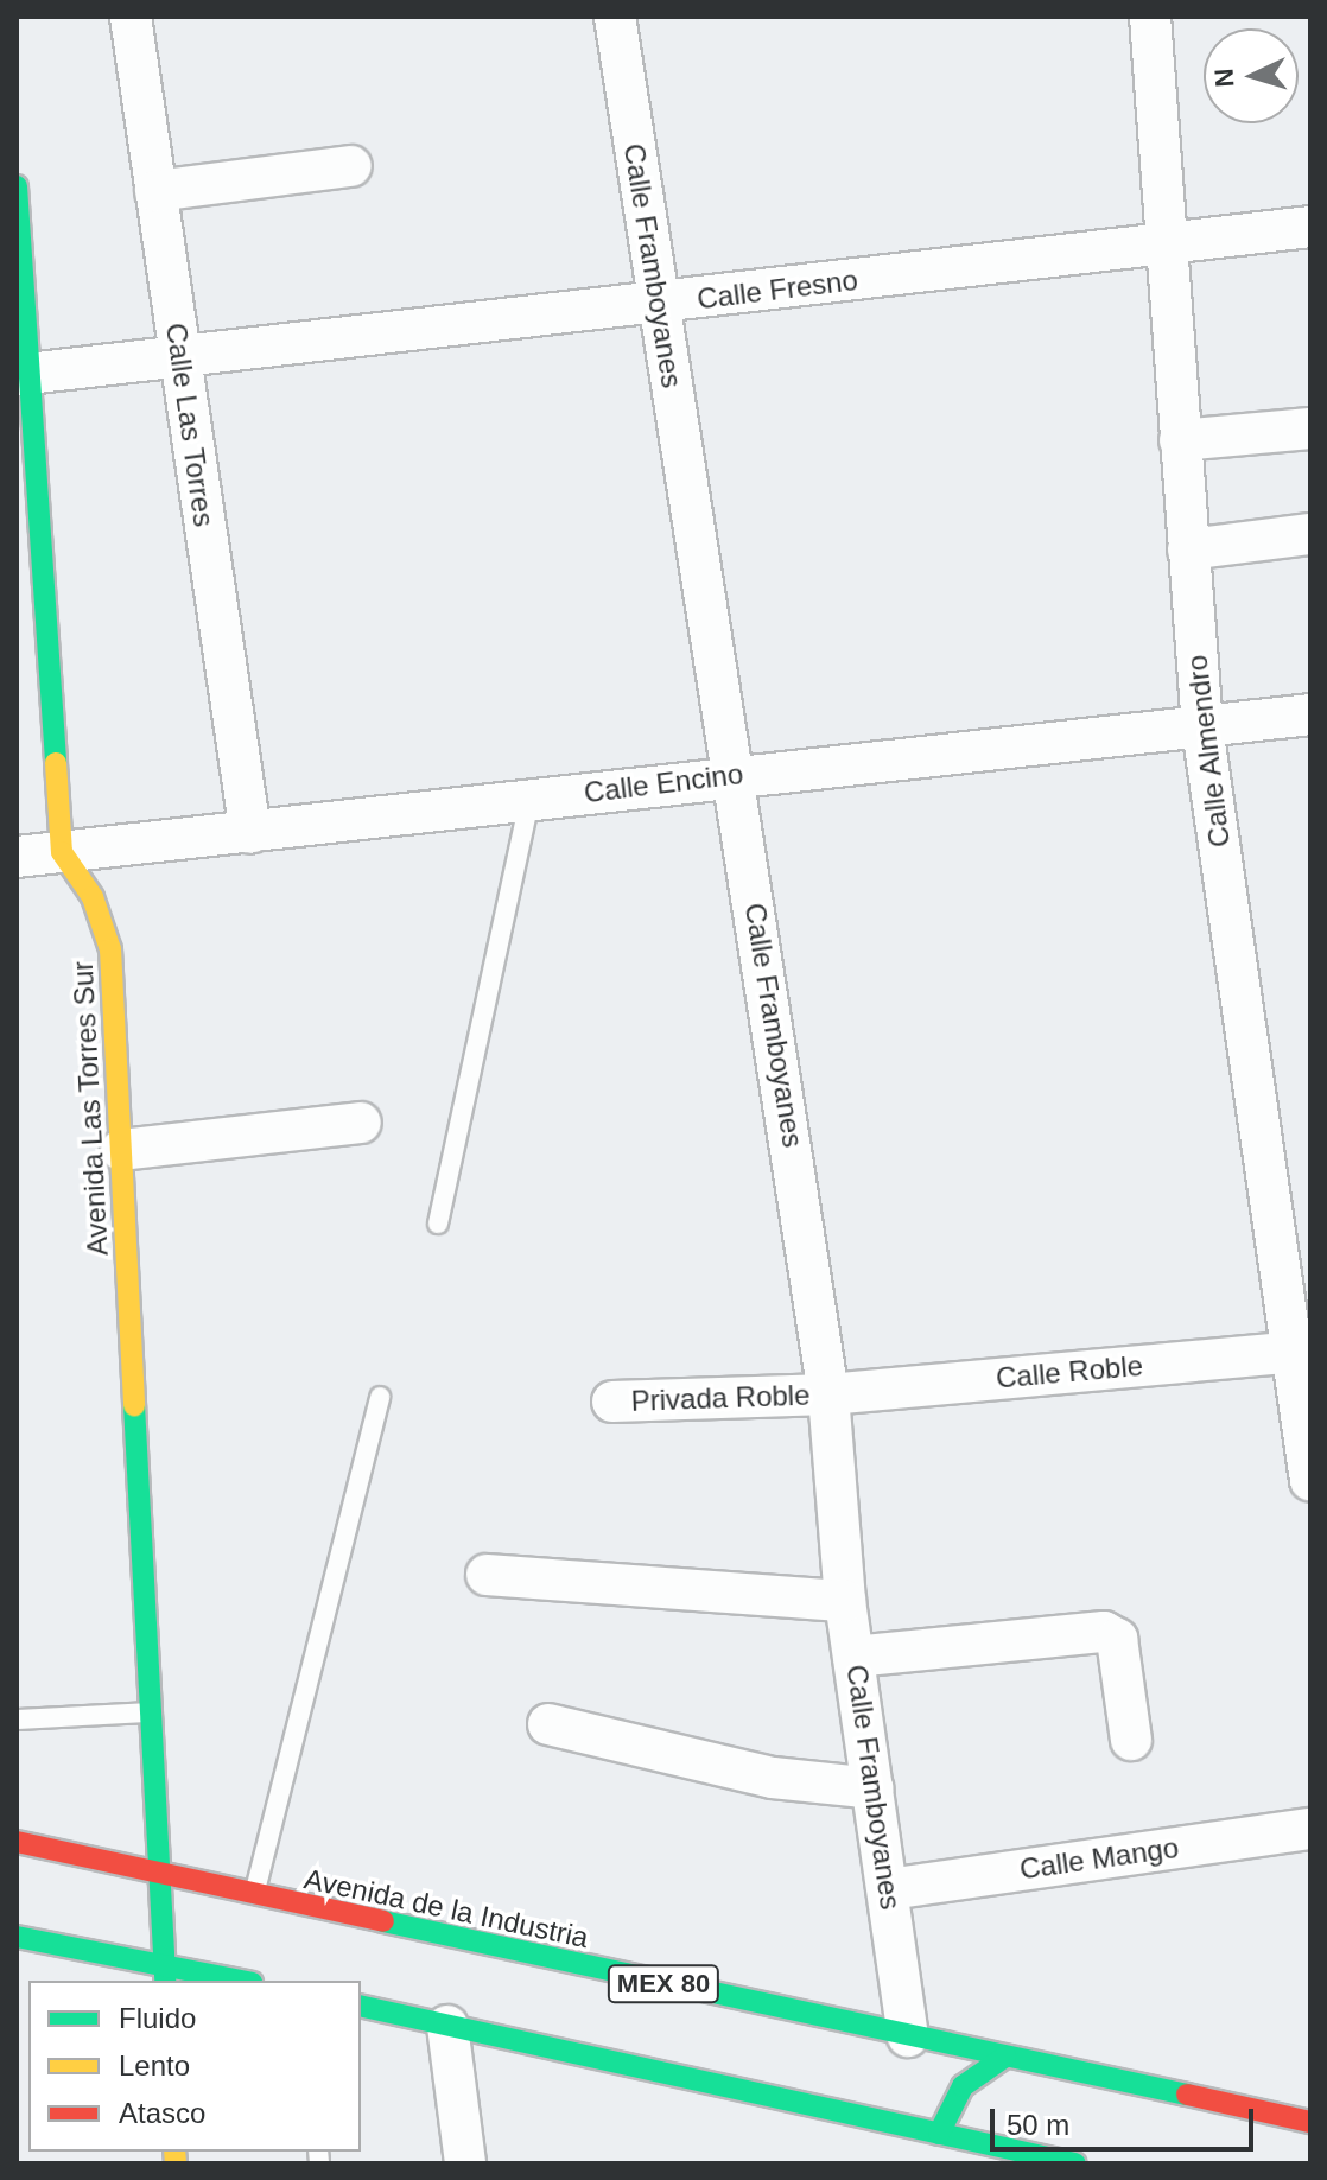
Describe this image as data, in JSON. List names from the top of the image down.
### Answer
{
  "streets": {
    "main road": ["Avenida Las Torres Sur", "Avenida de la Industria", "MEX 80"],
    "street": [
      "Calle Framboyanes",
      "Calle Fresno",
      "Calle Las Torres",
      "Calle Almendro",
      "Calle Encino",
      "Calle Roble",
      "Privada Roble",
      "Calle Mango"
    ]
  },
  "crossings": [
    ["Calle Framboyanes", "Calle Fresno"],
    ["Calle Framboyanes", "Calle Encino"],
    ["Calle Framboyanes", "Calle Roble"],
    ["Calle Framboyanes", "Privada Roble"],
    ["Calle Framboyanes", "Calle Mango"],
    ["Calle Framboyanes", "Avenida de la Industria"],
    ["Calle Fresno", "Calle Las Torres"],
    ["Calle Fresno", "Calle Almendro"],
    ["Calle Las Torres", "Calle Encino"],
    ["Calle Almendro", "Calle Encino"],
    ["Calle Almendro", "Calle Roble"],
    ["Calle Encino", "Avenida Las Torres Sur"],
    ["Avenida Las Torres Sur", "Avenida de la Industria"],
    ["Calle Roble", "Privada Roble"]
  ],
  "legend": ["Fluido", "Lento", "Atasco"],
  "scale_bar": "50 m",
  "north": "left"
}
